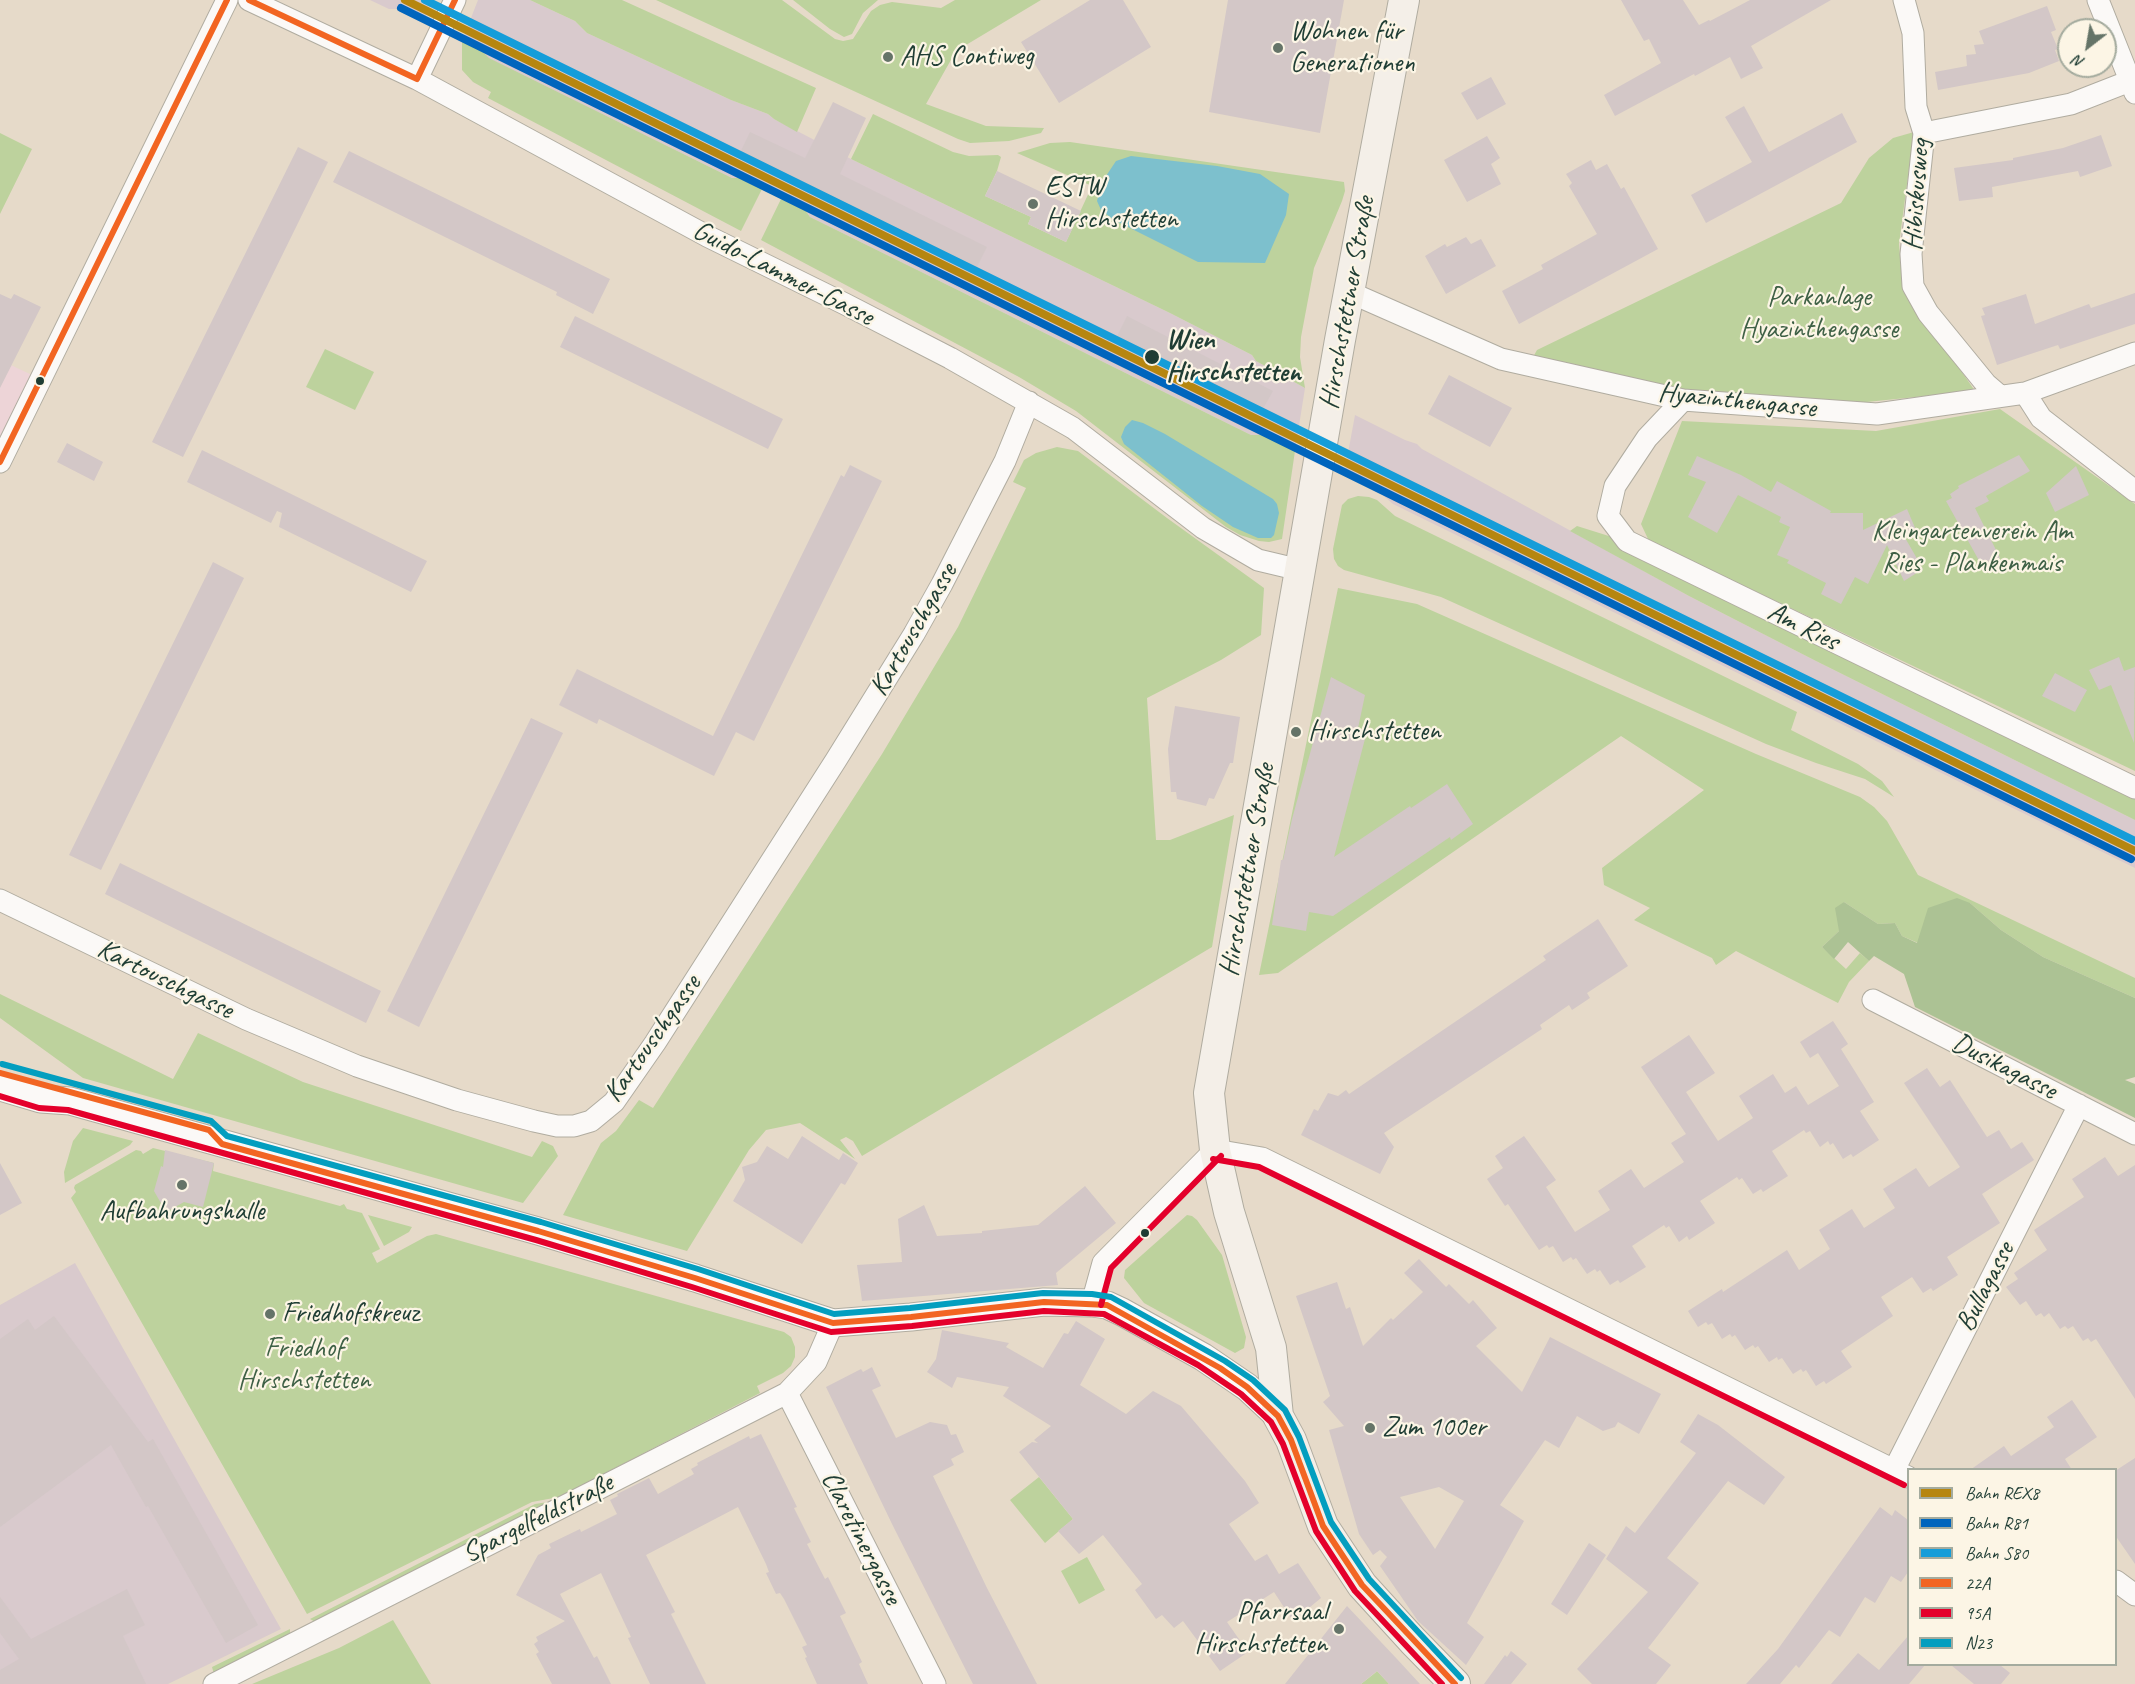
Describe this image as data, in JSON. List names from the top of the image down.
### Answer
{
  "streets": {
    "main road": ["Hirschstettner Straße"],
    "street": [
      "Hibiskusweg",
      "Guido-Lammer-Gasse",
      "Hyazinthengasse",
      "Am Ries",
      "Kartouschgasse",
      "Dusikagasse",
      "Bullagasse",
      "Spargelfeldstraße",
      "Claretinergasse"
    ]
  },
  "crossings": [
    ["Hibiskusweg", "Hyazinthengasse"],
    ["Guido-Lammer-Gasse", "Hirschstettner Straße"],
    ["Guido-Lammer-Gasse", "Kartouschgasse"],
    ["Hirschstettner Straße", "Hyazinthengasse"],
    ["Hyazinthengasse", "Am Ries"],
    ["Dusikagasse", "Bullagasse"],
    ["Spargelfeldstraße", "Claretinergasse"]
  ],
  "parks": ["Parkanlage Hyazinthengasse", "Kleingartenverein Am Ries - Plankenmais", "Friedhof Hirschstetten"],
  "places": [
    "Wohnen für Generationen",
    "AHS Contiweg",
    "ESTW Hirschstetten",
    "Wien Hirschstetten",
    "Hirschstetten",
    "Aufbahrungshalle",
    "Friedhofskreuz",
    "Zum 100er",
    "Pfarrsaal Hirschstetten"
  ],
  "lines": [
    "rail line REX8",
    "rail line S80",
    "transit line 22A",
    "rail line R81",
    "transit line N23",
    "transit line 95A"
  ],
  "legend": [
    "Bahn REX8",
    "Bahn R81",
    "Bahn S80",
    "22A",
    "95A",
    "N23"
  ],
  "north": "bottom left"
}
